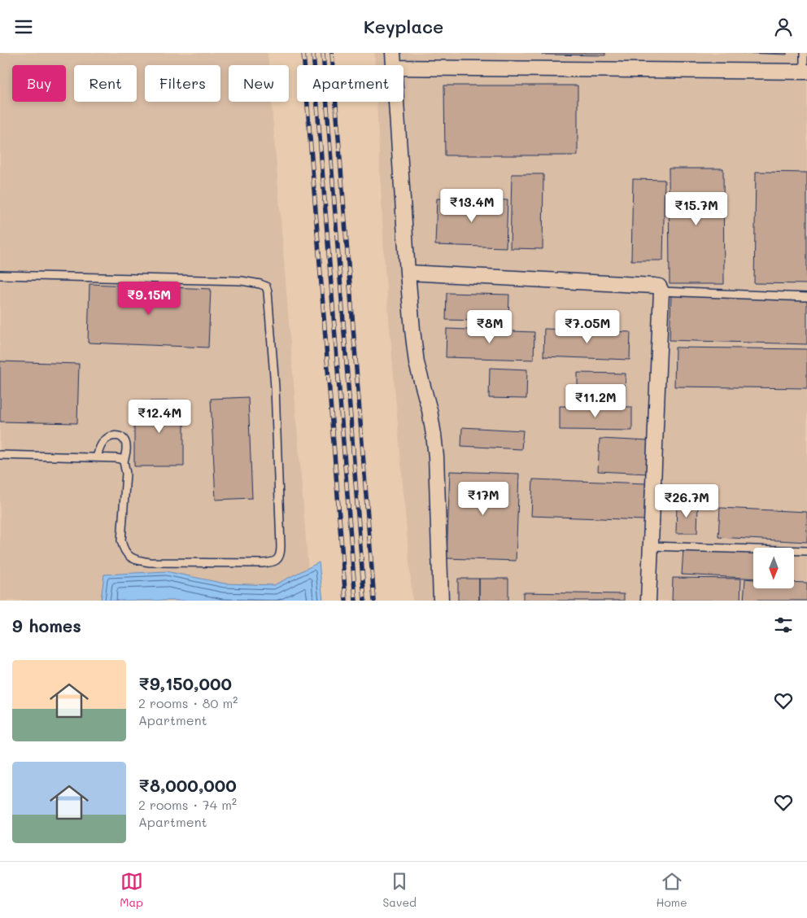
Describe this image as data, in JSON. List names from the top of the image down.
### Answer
{
  "north": "bottom",
  "page": {
    "header": "Keyplace",
    "chip": [
      "Buy",
      "Rent",
      "Filters",
      "New",
      "Apartment"
    ],
    "price": [
      "₹13.4M",
      "₹15.7M",
      "₹9.15M",
      "₹8M",
      "₹7.05M",
      "₹11.2M",
      "₹12.4M",
      "₹17M",
      "₹26.7M"
    ],
    "heading": "9 homes",
    "list": [
      {
        "name": "₹9,150,000",
        "note": "2 rooms · 80 m² · Apartment"
      },
      {
        "name": "₹8,000,000",
        "note": "2 rooms · 74 m² · Apartment"
      }
    ],
    "tabs": ["Map", "Saved", "Home"]
  }
}
